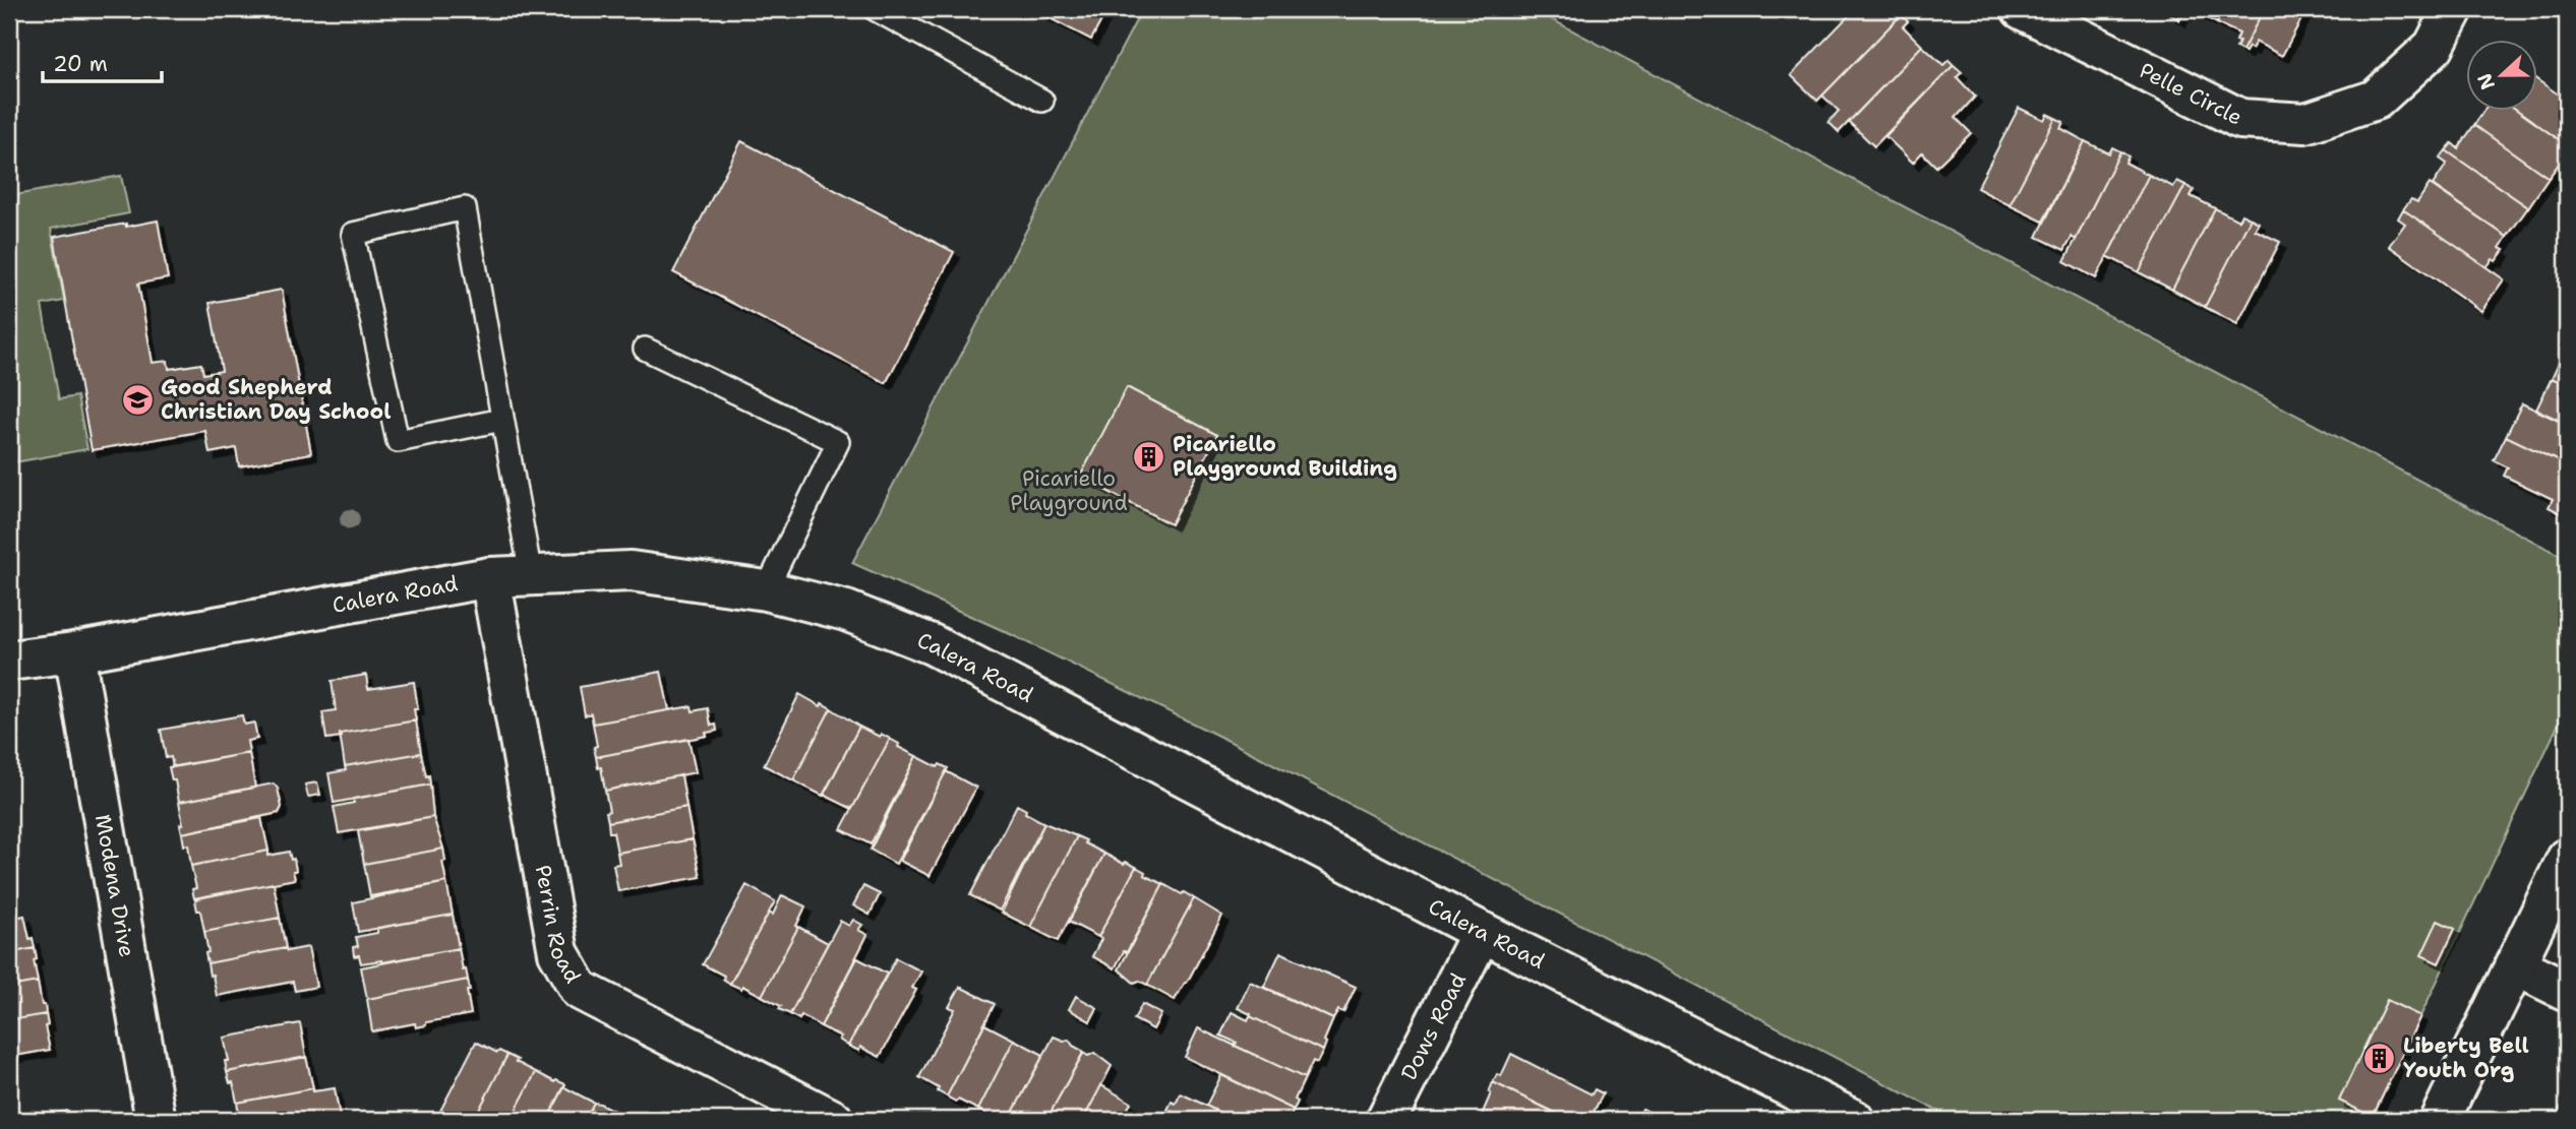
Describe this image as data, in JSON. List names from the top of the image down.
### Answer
{
  "streets": {
    "street": [
      "Pelle Circle",
      "Calera Road",
      "Modena Drive",
      "Perrin Road",
      "Dows Road"
    ]
  },
  "crossings": [
    ["Calera Road", "Modena Drive"],
    ["Calera Road", "Perrin Road"],
    ["Calera Road", "Dows Road"]
  ],
  "parks": ["Picariello Playground"],
  "places": {
    "school or university": ["Good Shepherd Christian Day School"],
    "building": ["Picariello Playground Building", "Liberty Bell Youth Org"]
  },
  "scale_bar": "20 m",
  "north": "left"
}
